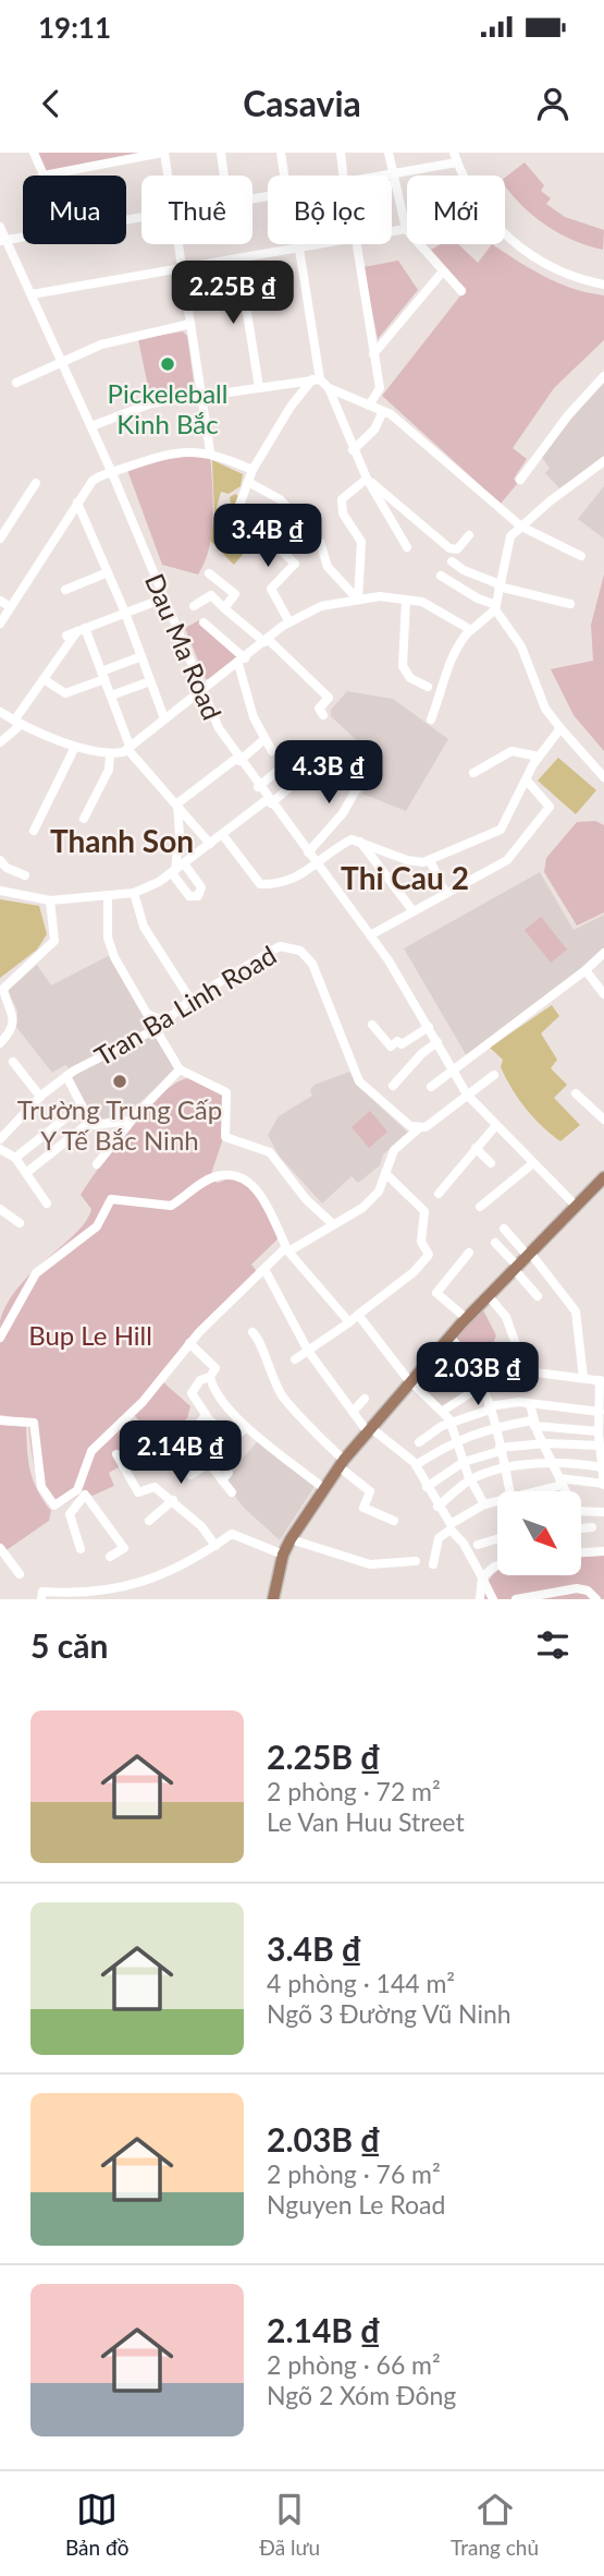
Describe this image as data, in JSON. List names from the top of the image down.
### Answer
{
  "streets": {
    "street": ["Dau Ma Road", "Tran Ba Linh Road"]
  },
  "districts": ["Thanh Son", "Thi Cau 2"],
  "parks": ["Bup Le Hill"],
  "places": ["Pickeleball Kinh Bắc", "Trường Trung Cấp Y Tế Bắc Ninh"],
  "north": "bottom right",
  "page": {
    "status": "19:11",
    "header": "Casavia",
    "chip": [
      "Mua",
      "Thuê",
      "Bộ lọc",
      "Mới"
    ],
    "price": [
      "2.25B ₫",
      "3.4B ₫",
      "4.3B ₫",
      "2.03B ₫",
      "2.14B ₫"
    ],
    "heading": "5 căn",
    "list": [
      {
        "name": "2.25B ₫",
        "note": "2 phòng · 72 m² · Le Van Huu Street"
      },
      {
        "name": "3.4B ₫",
        "note": "4 phòng · 144 m² · Ngõ 3 Đường Vũ Ninh"
      },
      {
        "name": "2.03B ₫",
        "note": "2 phòng · 76 m² · Nguyen Le Road"
      },
      {
        "name": "2.14B ₫",
        "note": "2 phòng · 66 m² · Ngõ 2 Xóm Đông"
      }
    ],
    "tabs": ["Bản đồ", "Đã lưu", "Trang chủ"]
  }
}
